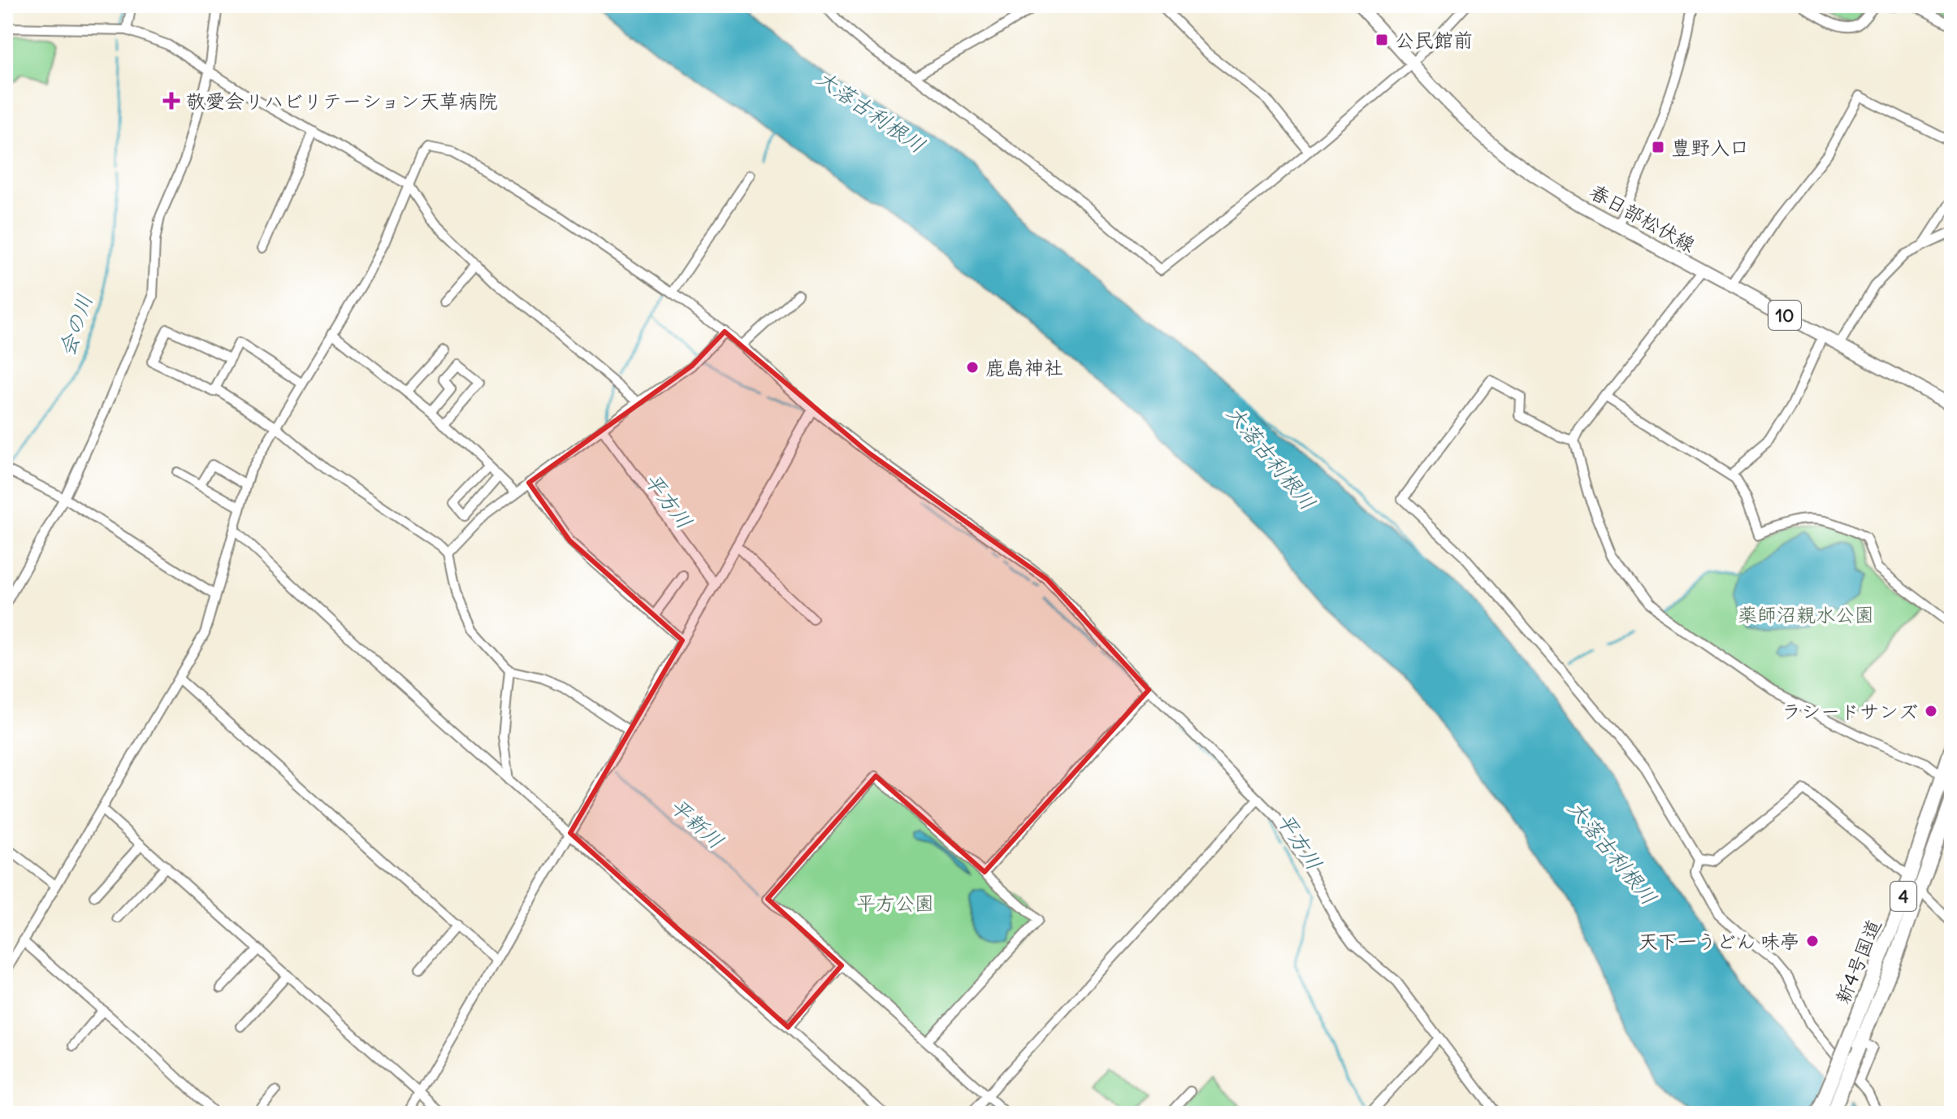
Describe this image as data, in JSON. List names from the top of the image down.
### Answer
{
  "streets": {
    "highway": ["4", "新4号国道"],
    "main road": ["春日部松伏線", "10"]
  },
  "water": [
    "大落古利根川",
    "会の川",
    "平方川",
    "平新川"
  ],
  "parks": ["薬師沼親水公園", "平方公園"],
  "places": {
    "transit": ["公民館前", "豊野入口"],
    "health": ["敬愛会リハビリテーション天草病院"],
    "other": ["鹿島神社", "ラシードサンズ", "天下一うどん 味亭"]
  }
}
